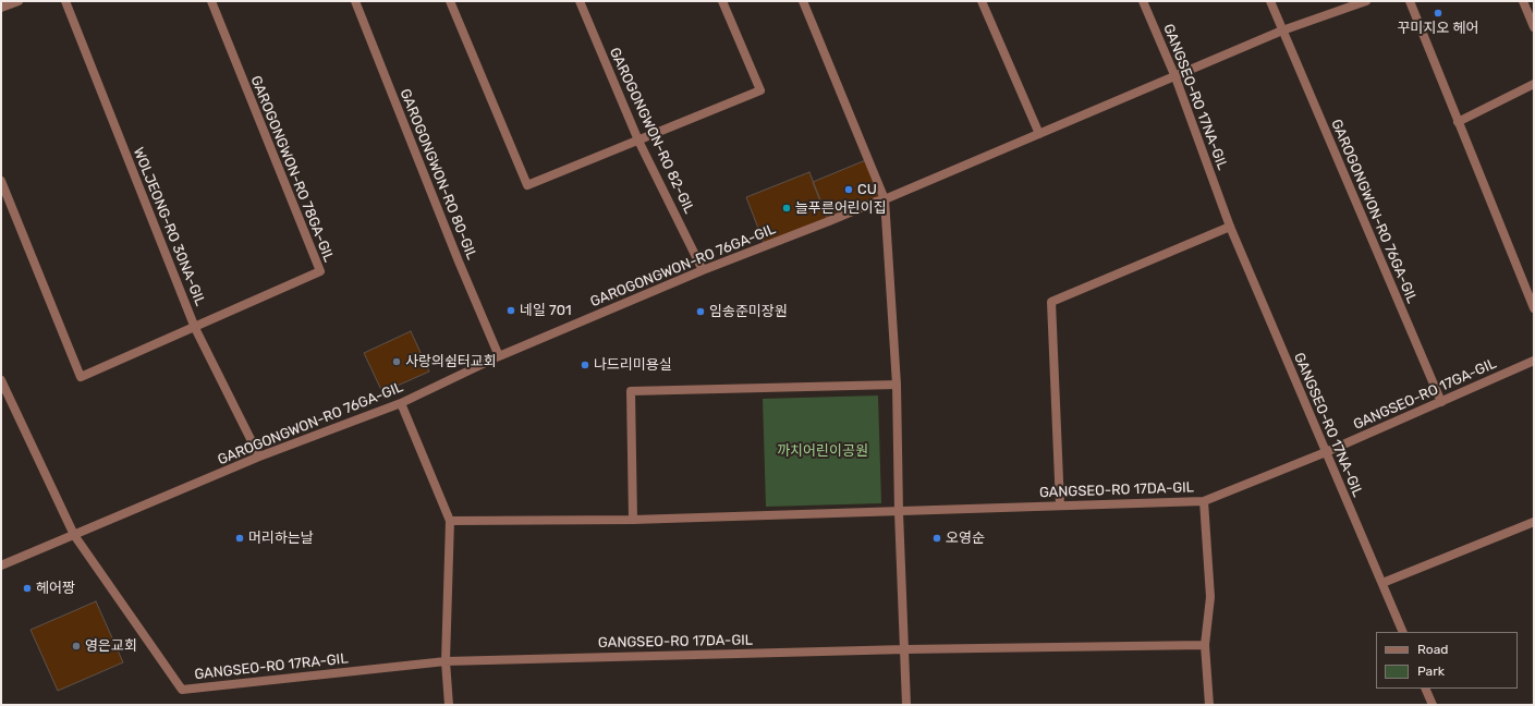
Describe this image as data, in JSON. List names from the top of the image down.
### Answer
{
  "streets": {
    "street": [
      "GANGSEO-RO 17NA-GIL",
      "GAROGONGWON-RO 82-GIL",
      "GAROGONGWON-RO 78GA-GIL",
      "GAROGONGWON-RO 80-GIL",
      "GAROGONGWON-RO 76GA-GIL",
      "WOLJEONG-RO 30NA-GIL",
      "GANGSEO-RO 17GA-GIL",
      "GANGSEO-RO 17DA-GIL",
      "GANGSEO-RO 17RA-GIL"
    ]
  },
  "crossings": [
    ["GANGSEO-RO 17NA-GIL", "GAROGONGWON-RO 76GA-GIL"],
    ["GANGSEO-RO 17NA-GIL", "GANGSEO-RO 17GA-GIL"],
    ["GANGSEO-RO 17NA-GIL", "GANGSEO-RO 17DA-GIL"],
    ["GAROGONGWON-RO 82-GIL", "GAROGONGWON-RO 76GA-GIL"],
    ["GAROGONGWON-RO 78GA-GIL", "WOLJEONG-RO 30NA-GIL"],
    ["GAROGONGWON-RO 80-GIL", "GAROGONGWON-RO 76GA-GIL"],
    ["GAROGONGWON-RO 76GA-GIL", "WOLJEONG-RO 30NA-GIL"],
    ["GAROGONGWON-RO 76GA-GIL", "GANGSEO-RO 17GA-GIL"],
    ["GAROGONGWON-RO 76GA-GIL", "GANGSEO-RO 17RA-GIL"],
    ["GANGSEO-RO 17GA-GIL", "GANGSEO-RO 17DA-GIL"],
    ["GANGSEO-RO 17DA-GIL", "GANGSEO-RO 17RA-GIL"]
  ],
  "parks": ["까치어린이공원"],
  "places": [
    "꾸미지오 헤어",
    "CU",
    "늘푸른어린이집",
    "네일 701",
    "임송준미장원",
    "사랑의쉼터교회",
    "나드리미용실",
    "머리하는날",
    "오영순",
    "헤어짱",
    "영은교회"
  ],
  "legend": ["Road", "Park"]
}
